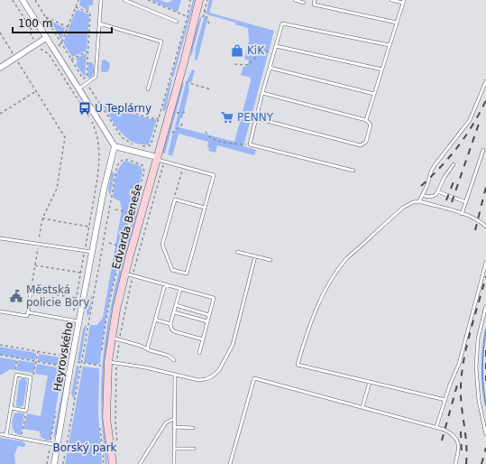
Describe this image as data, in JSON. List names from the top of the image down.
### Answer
{
  "streets": {
    "street": ["Edvarda Beneše", "Heyrovského"]
  },
  "parks": ["Borský park"],
  "places": {
    "shop": ["KiK"],
    "bus stop": ["U Teplárny"],
    "supermarket": ["PENNY"],
    "public building": ["Městská policie Bory"]
  },
  "scale_bar": "100 m"
}
